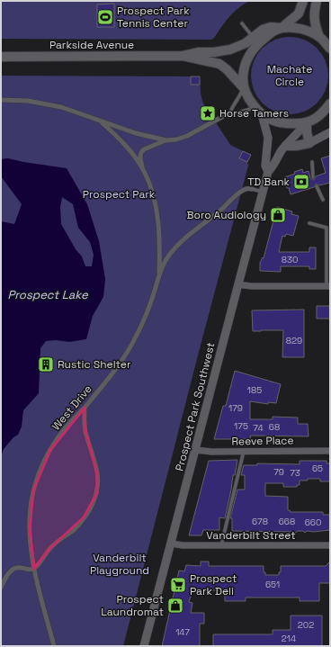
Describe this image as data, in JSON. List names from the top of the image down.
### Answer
{
  "streets": {
    "main road": ["Parkside Avenue"],
    "street": [
      "Prospect Park Southwest",
      "West Drive",
      "Reeve Place",
      "Vanderbilt Street"
    ]
  },
  "crossings": [
    ["Parkside Avenue", "Prospect Park Southwest"],
    ["Prospect Park Southwest", "Reeve Place"],
    ["Prospect Park Southwest", "Vanderbilt Street"]
  ],
  "water": ["Prospect Lake"],
  "parks": ["Machate Circle", "Prospect Park", "Vanderbilt Playground"],
  "places": {
    "sports": ["Prospect Park Tennis Center"],
    "place": ["Horse Tamers"],
    "bank": ["TD Bank"],
    "shop": ["Boro Audiology", "Prospect Laundromat"],
    "building": ["Rustic Shelter"],
    "supermarket": ["Prospect Park Deli"]
  },
  "house_numbers": [
    "830",
    "829",
    "185",
    "179",
    "175",
    "68",
    "74",
    "65",
    "79",
    "73",
    "678",
    "668",
    "660",
    "651",
    "202",
    "147",
    "214"
  ]
}
